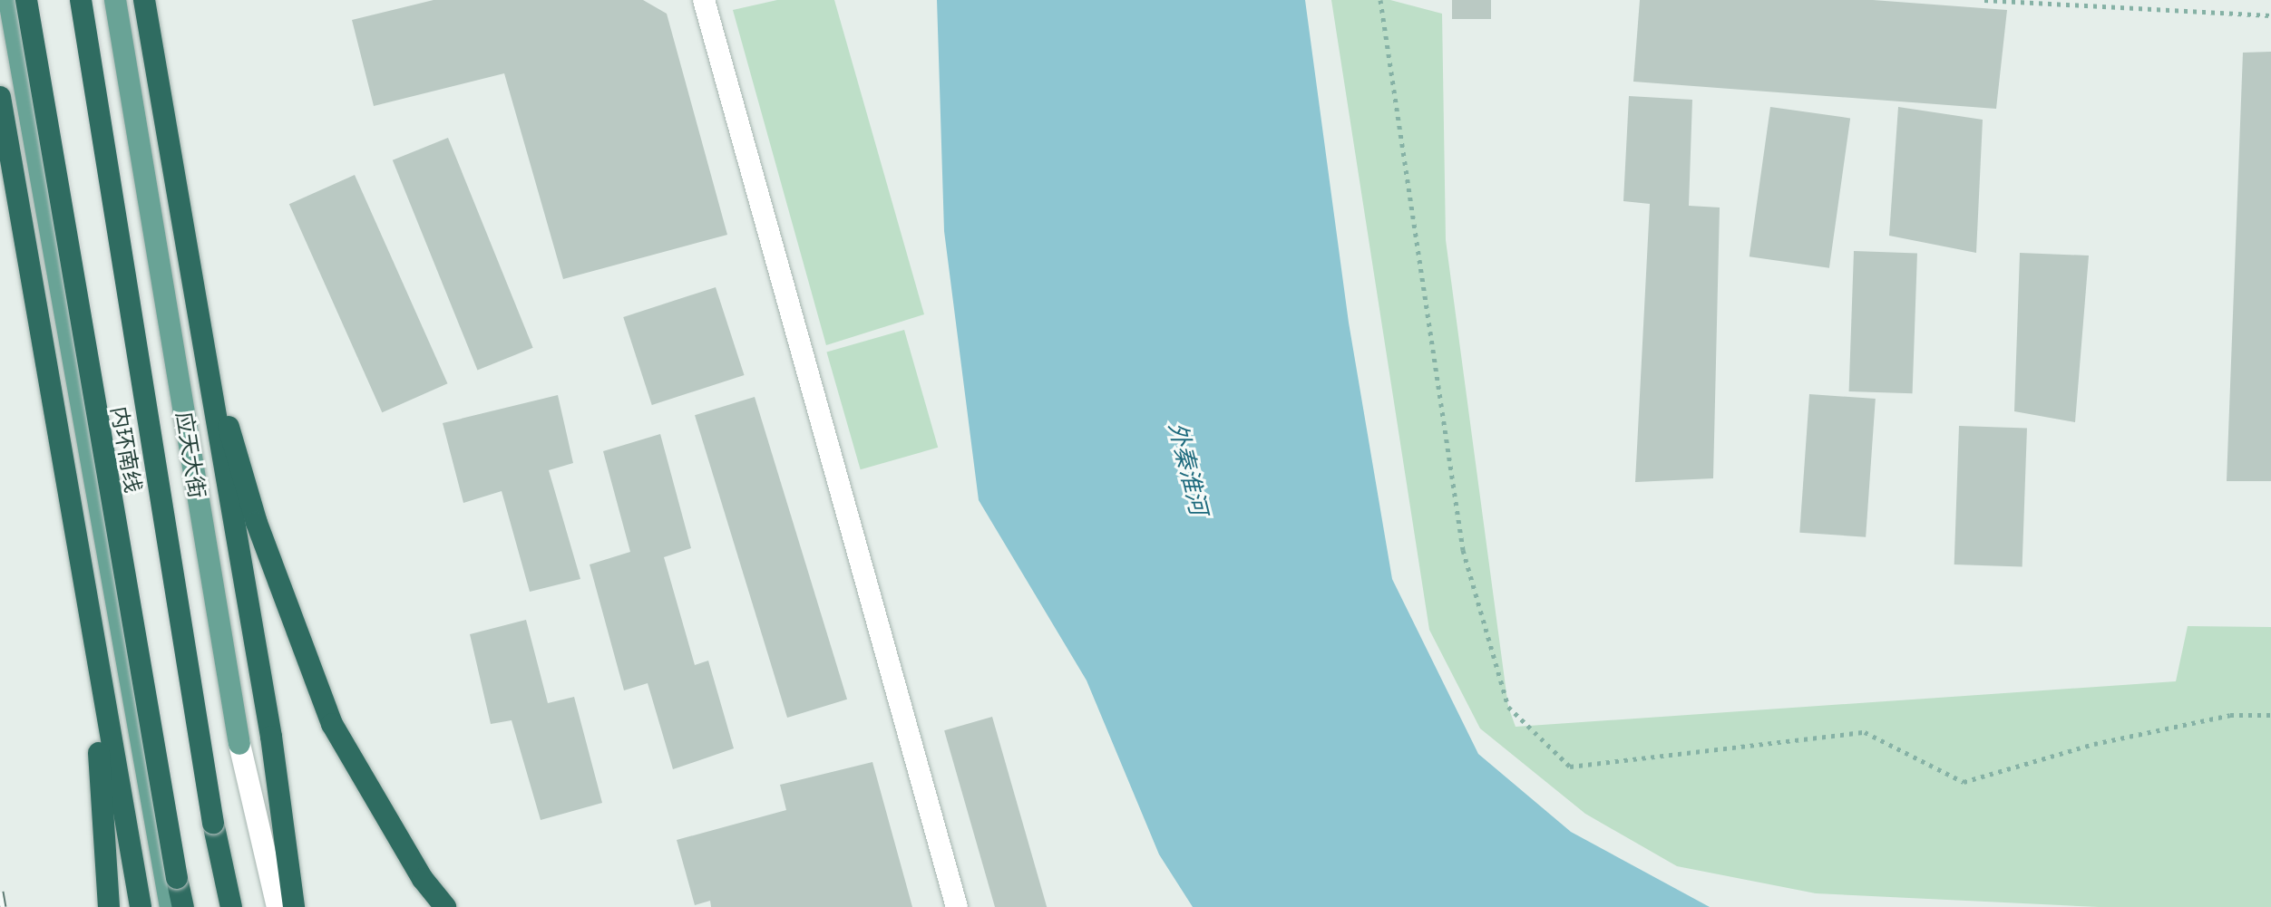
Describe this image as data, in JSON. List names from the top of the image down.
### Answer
{
  "streets": {
    "highway": ["内环南线"],
    "main road": ["应天大街"]
  },
  "water": ["外秦淮河"]
}
